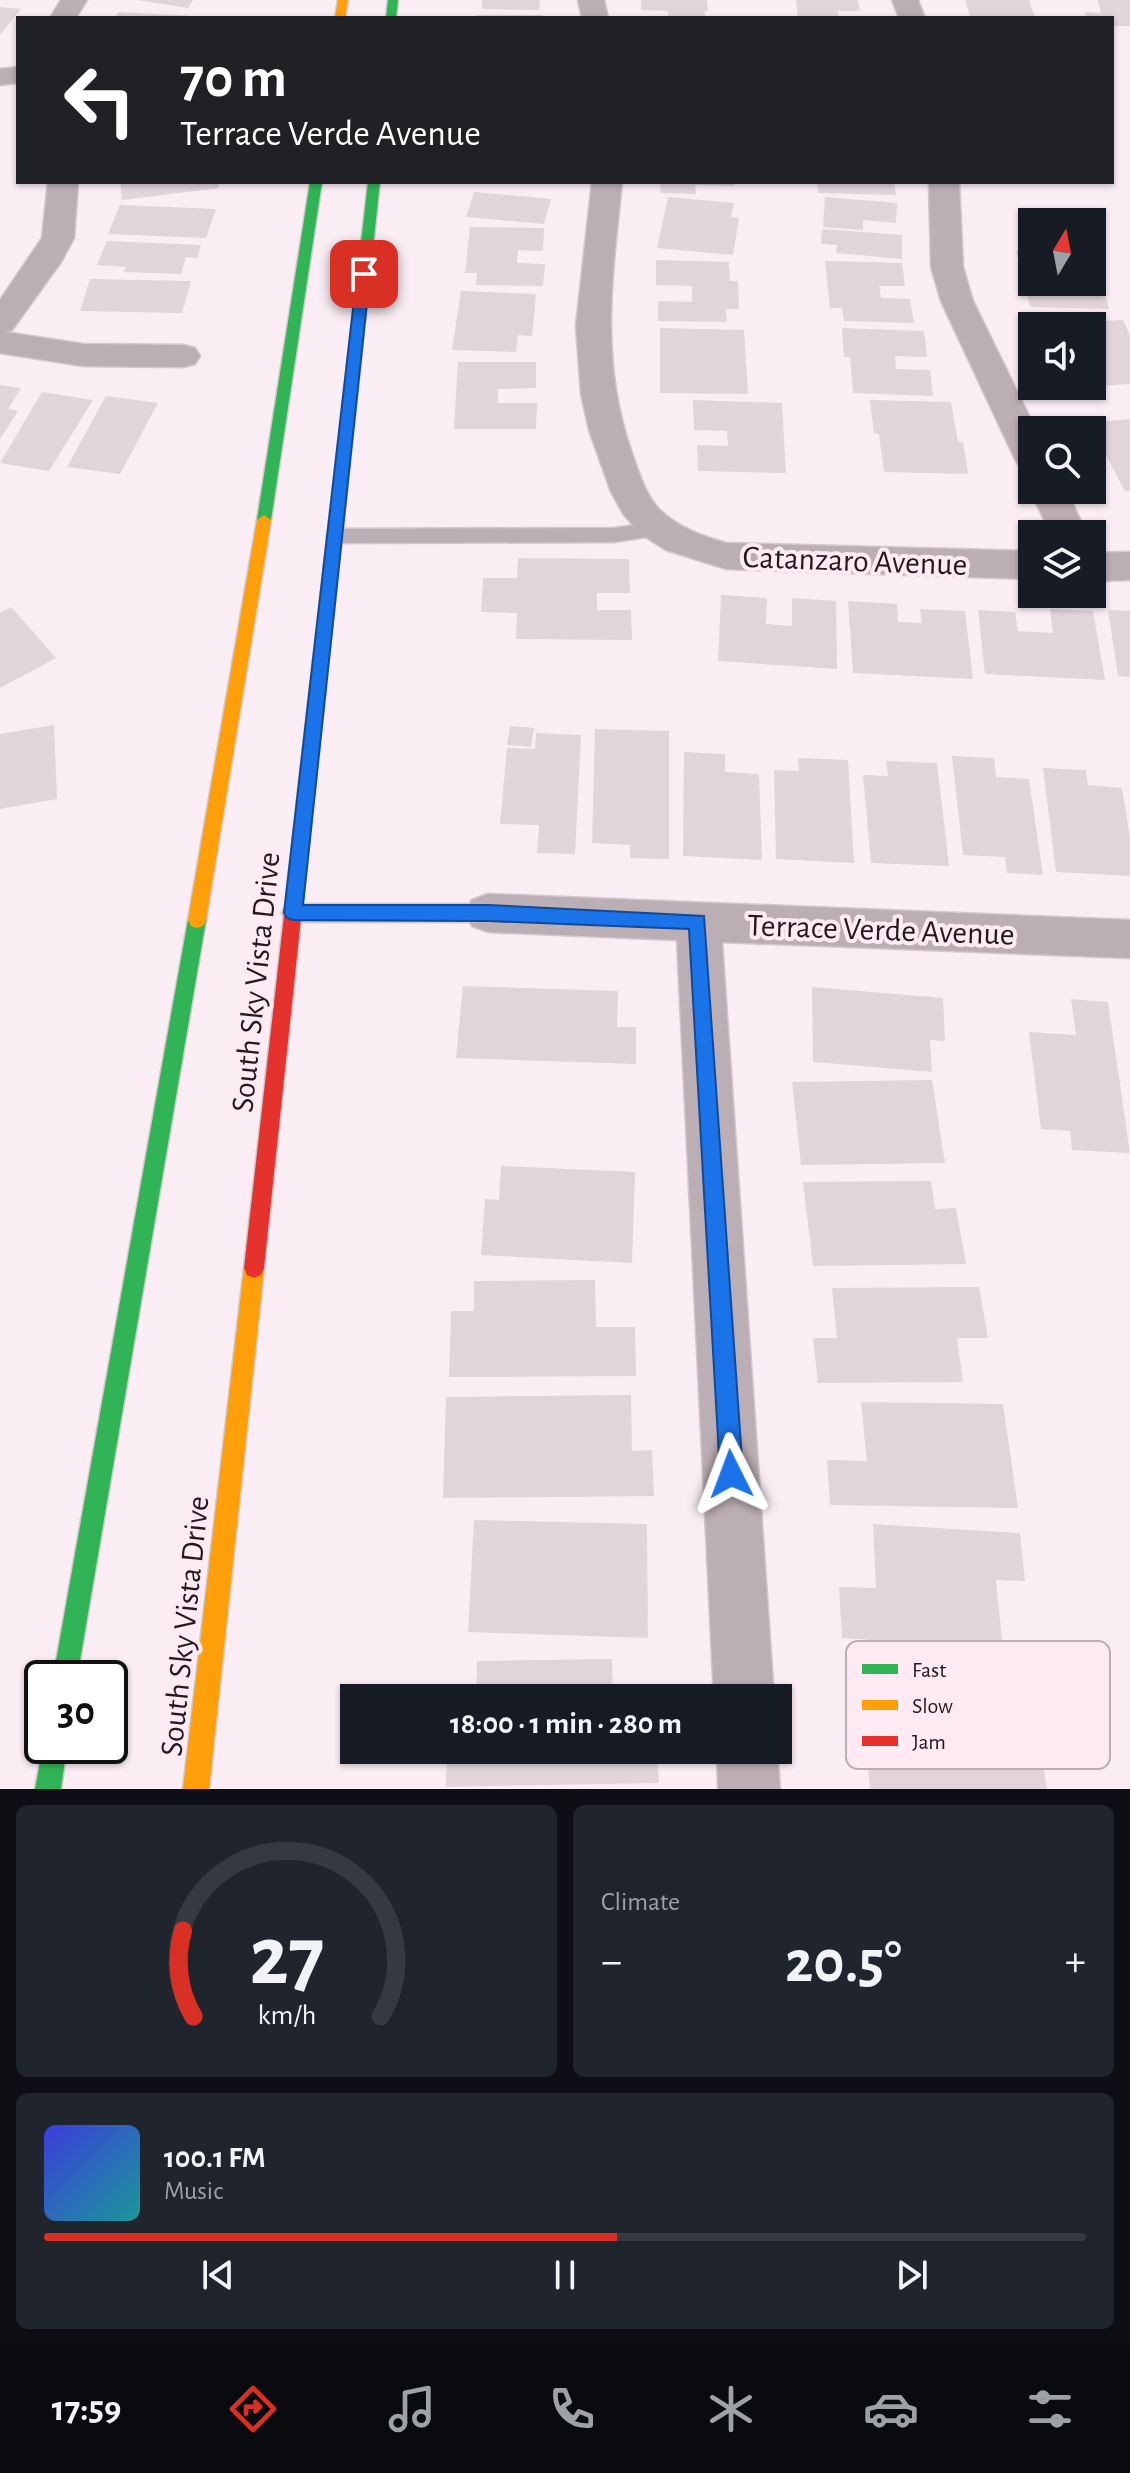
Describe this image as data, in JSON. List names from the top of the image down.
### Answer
{
  "streets": {
    "main road": ["South Sky Vista Drive"],
    "street": ["Catanzaro Avenue", "Terrace Verde Avenue"]
  },
  "legend": ["Fast", "Slow", "Jam"],
  "north": "top",
  "page": {
    "turn": ["70 m", "Terrace Verde Avenue"],
    "limit": "30",
    "trip": "18:00 · 1 min · 280 m",
    "tile": "Climate",
    "heat": ["−", "20.5°", "+"],
    "song": ["100.1 FM", "Music"],
    "tabs": "17:59",
    "gauge": ["27", "km/h"]
  }
}
